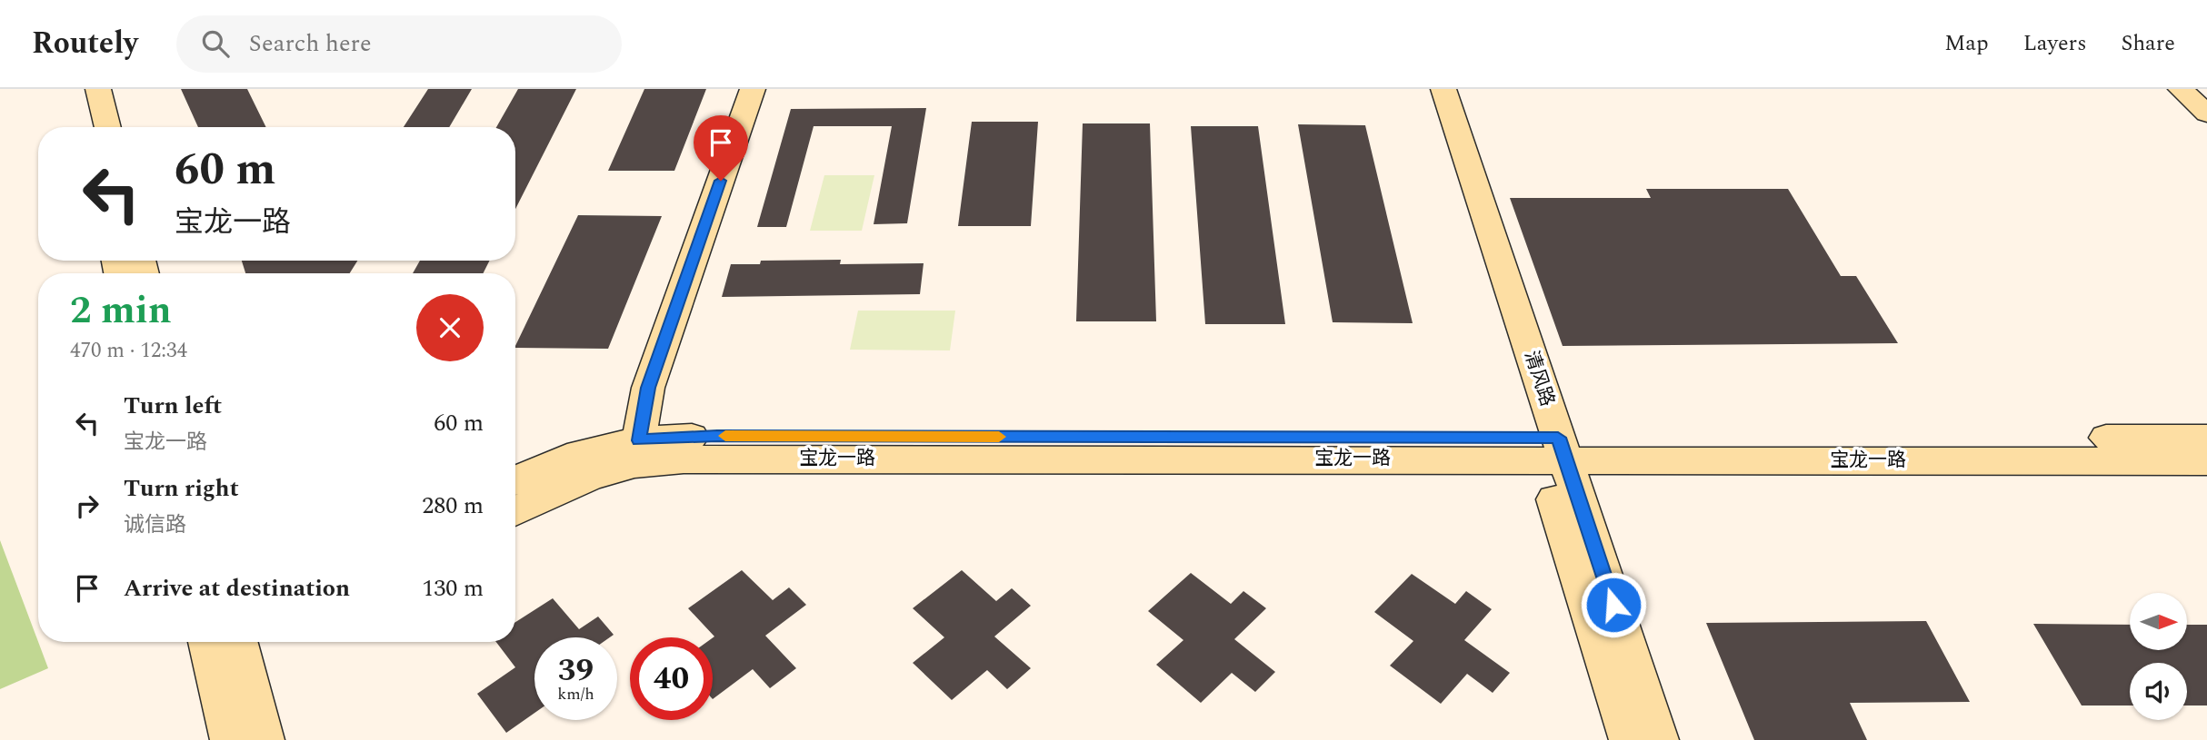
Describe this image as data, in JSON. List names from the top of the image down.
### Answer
{
  "streets": {
    "street": ["清风路", "宝龙一路"]
  },
  "crossings": [
    ["清风路", "宝龙一路"]
  ],
  "north": "right",
  "page": {
    "header": "Routely",
    "search": "Search here",
    "nav": ["Map", "Layers", "Share"],
    "turn": ["60 m", "宝龙一路"],
    "heading": ["2 min", "470 m · 12:34"],
    "list": [
      {
        "name": "Turn left",
        "note": "宝龙一路",
        "value": "60 m"
      },
      {
        "name": "Turn right",
        "note": "诚信路",
        "value": "280 m"
      },
      {
        "name": "Arrive at destination",
        "value": "130 m"
      }
    ],
    "speed": "39 km/h",
    "limit": "40"
  }
}
